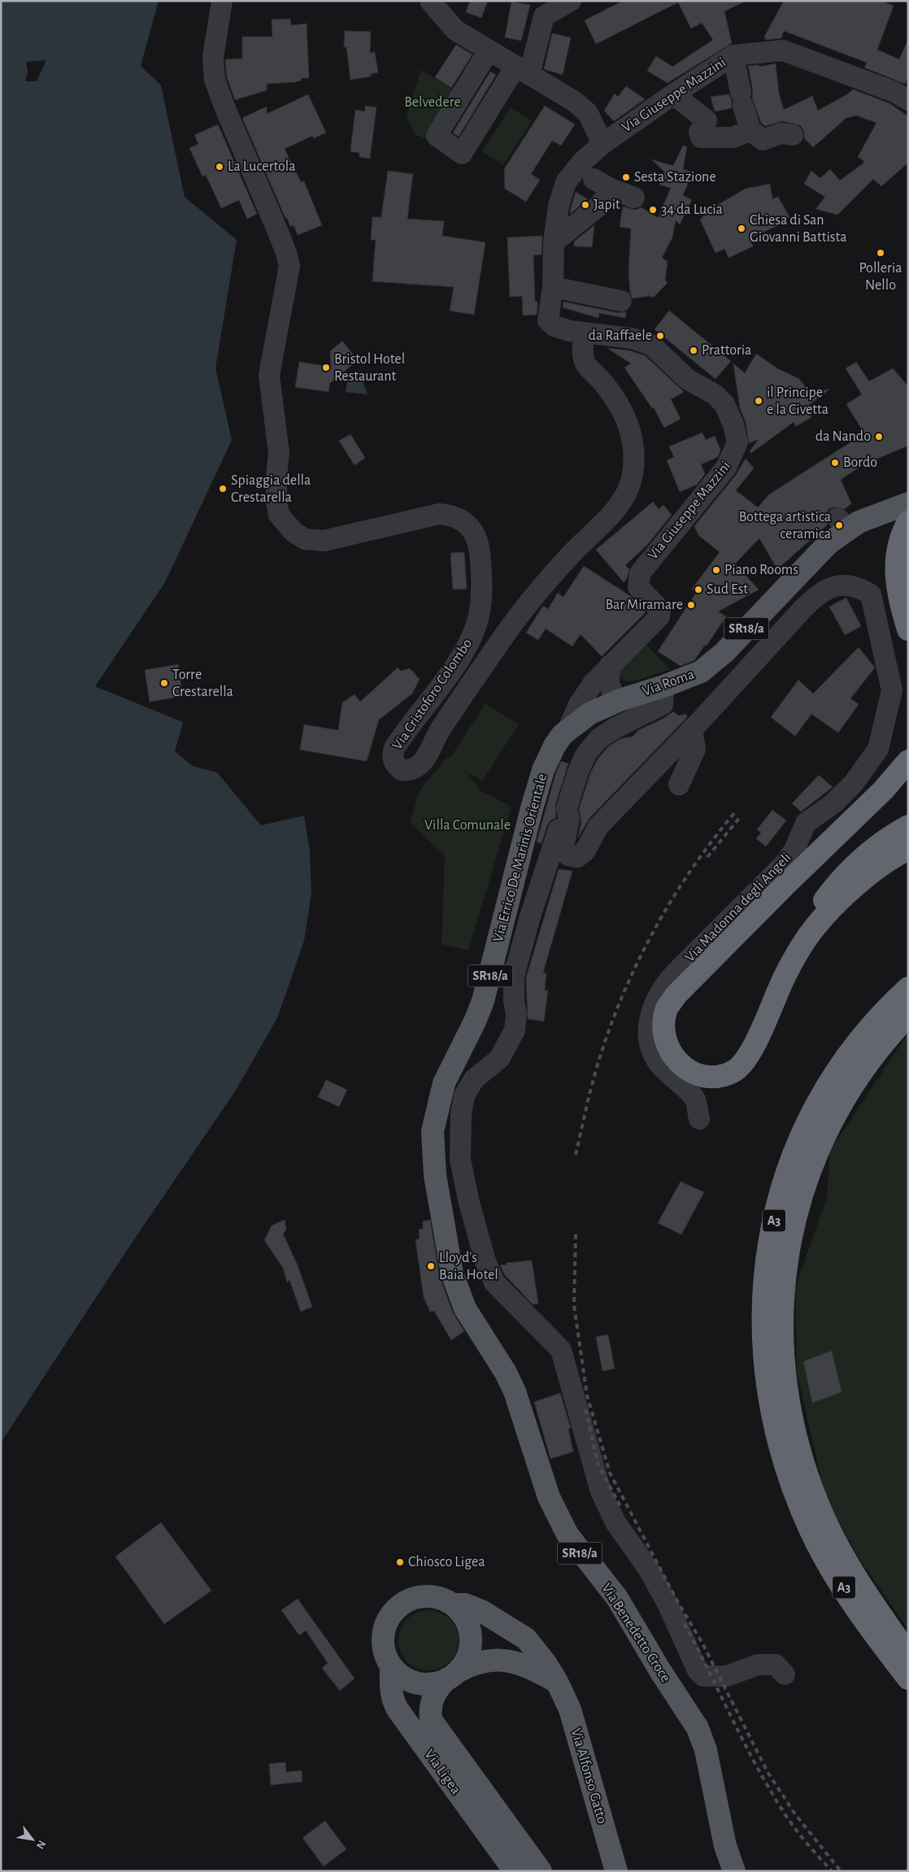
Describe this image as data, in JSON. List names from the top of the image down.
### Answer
{
  "streets": {
    "highway": ["A3"],
    "main road": [
      "SR18/a",
      "Via Roma",
      "Via Errico De Marinis Orientale",
      "Via Benedetto Croce",
      "Via Ligea",
      "Via Alfonso Gatto"
    ],
    "street": ["Via Giuseppe Mazzini", "Via Cristoforo Colombo", "Via Madonna degli Angeli"]
  },
  "crossings": [
    ["Via Giuseppe Mazzini", "Via Roma"],
    ["Via Giuseppe Mazzini", "Via Cristoforo Colombo"],
    ["Via Giuseppe Mazzini", "Via Errico De Marinis Orientale"],
    ["Via Roma", "Via Errico De Marinis Orientale"],
    ["Via Roma", "Via Madonna degli Angeli"],
    ["Via Errico De Marinis Orientale", "Via Benedetto Croce"],
    ["Via Ligea", "Via Alfonso Gatto"]
  ],
  "parks": ["Belvedere", "Villa Comunale"],
  "places": [
    "La Lucertola",
    "Sesta Stazione",
    "Japit",
    "34 da Lucia",
    "Chiesa di San Giovanni Battista",
    "Polleria Nello",
    "da Raffaele",
    "Prattoria",
    "Bristol Hotel Restaurant",
    "il Principe e la Civetta",
    "da Nando",
    "Bordo",
    "Spiaggia della Crestarella",
    "Bottega artistica ceramica",
    "Piano Rooms",
    "Sud Est",
    "Bar Miramare",
    "Torre Crestarella",
    "Lloyd's Baia Hotel",
    "Chiosco Ligea"
  ],
  "north": "bottom right"
}
